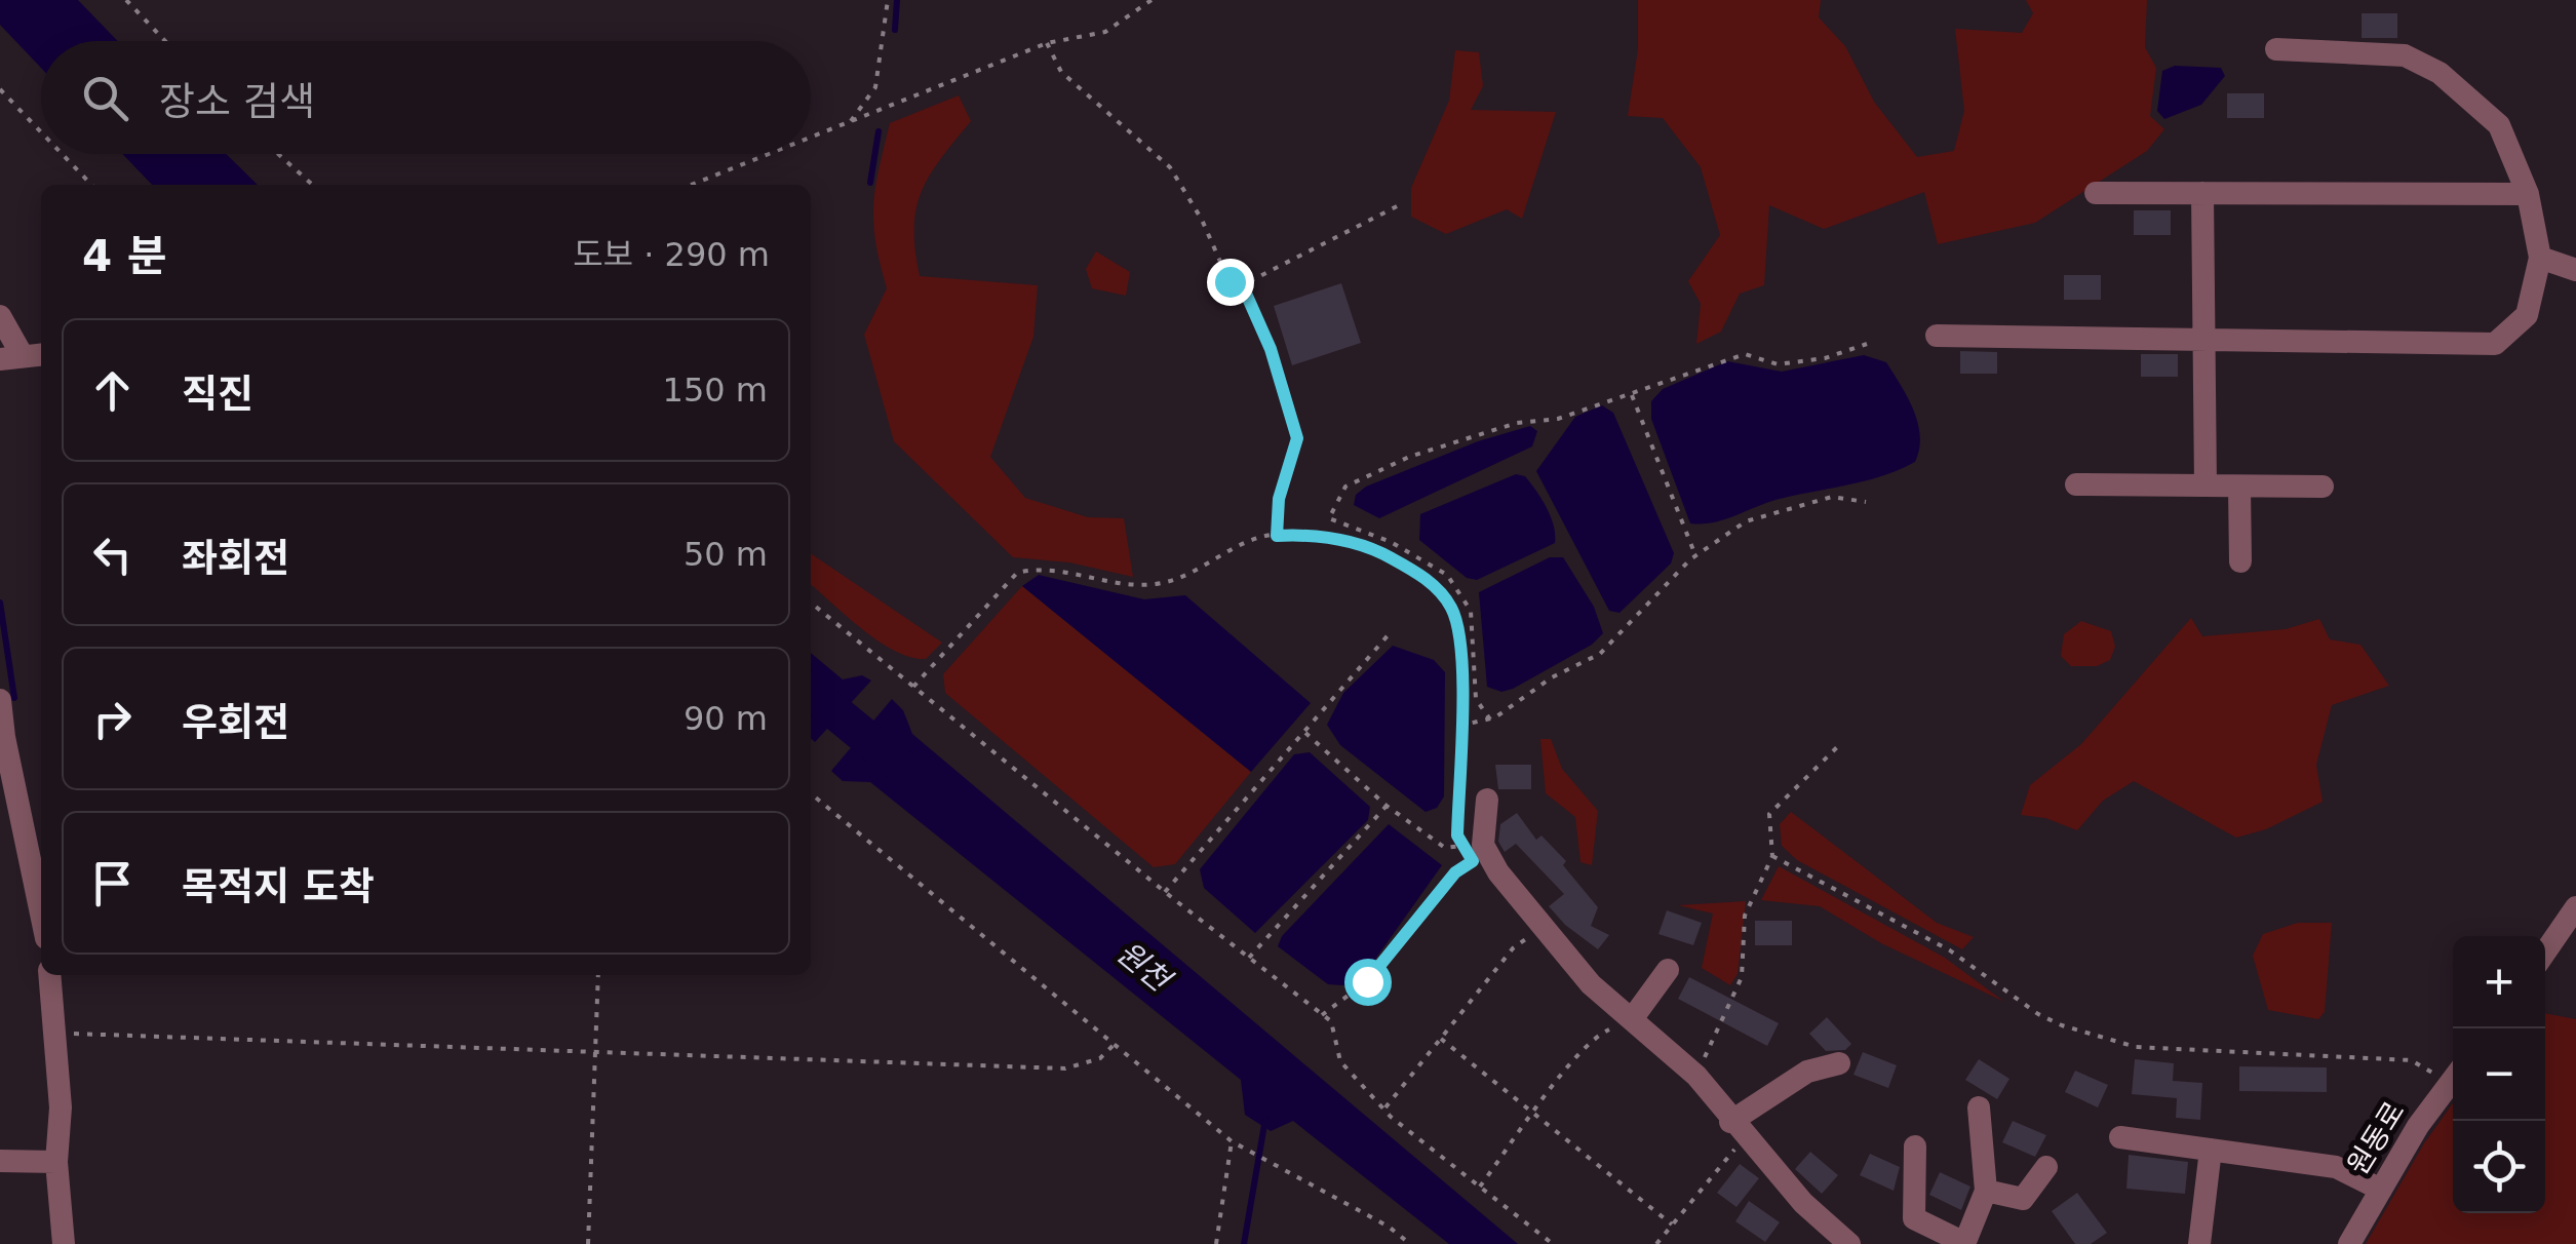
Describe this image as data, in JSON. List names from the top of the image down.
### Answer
{
  "streets": {
    "street": ["원동로"]
  },
  "water": ["원천"],
  "page": {
    "search": "장소 검색",
    "heading": ["4 분", "도보 · 290 m"],
    "list": [
      ["직진", "150 m"],
      ["좌회전", "50 m"],
      ["우회전", "90 m"],
      "목적지 도착"
    ],
    "map_buttons": ["+", "−"]
  }
}
